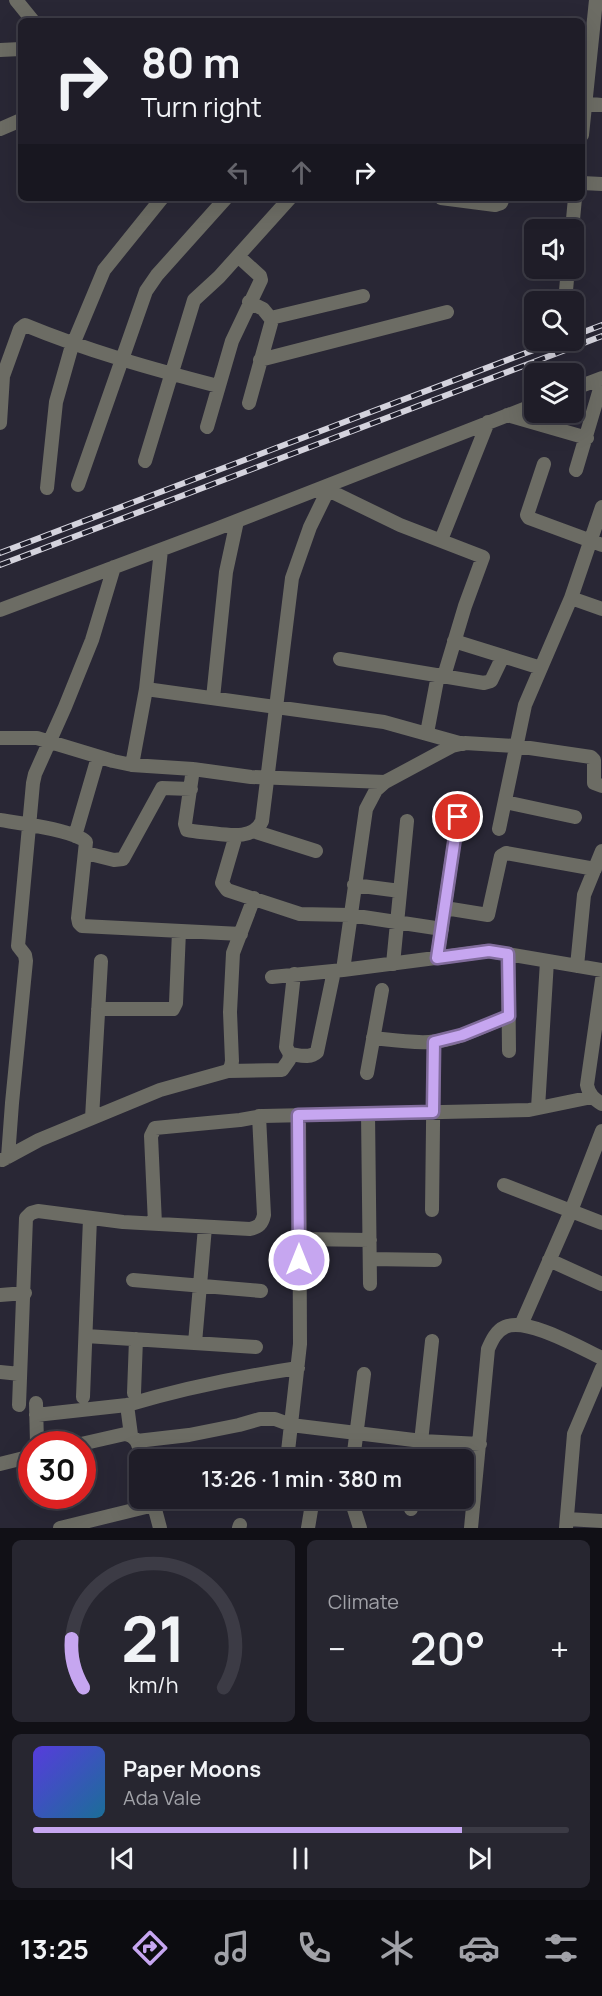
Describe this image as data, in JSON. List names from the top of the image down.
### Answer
{
  "page": {
    "turn": ["80 m", "Turn right"],
    "limit": "30",
    "trip": "13:26 · 1 min · 380 m",
    "tile": "Climate",
    "heat": ["−", "20°", "+"],
    "song": ["Paper Moons", "Ada Vale"],
    "tabs": "13:25",
    "gauge": ["21", "km/h"]
  }
}
